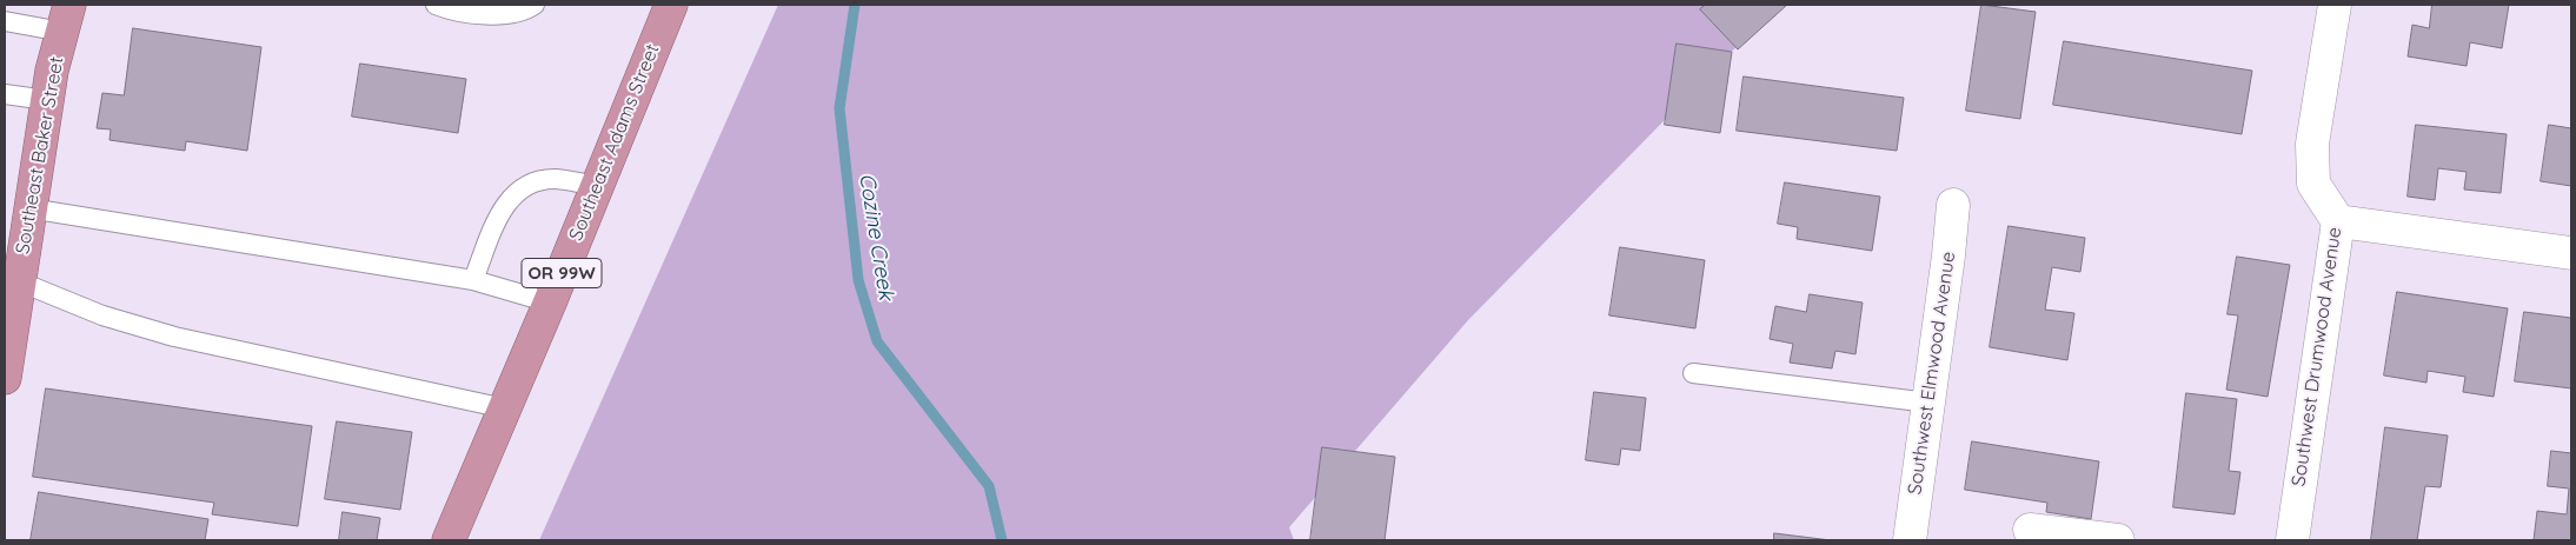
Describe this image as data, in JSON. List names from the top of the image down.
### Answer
{
  "streets": {
    "highway": ["Southeast Adams Street", "Southeast Baker Street", "OR 99W"],
    "street": ["Southwest Drumwood Avenue", "Southwest Elmwood Avenue"]
  },
  "water": ["Cozine Creek"]
}
